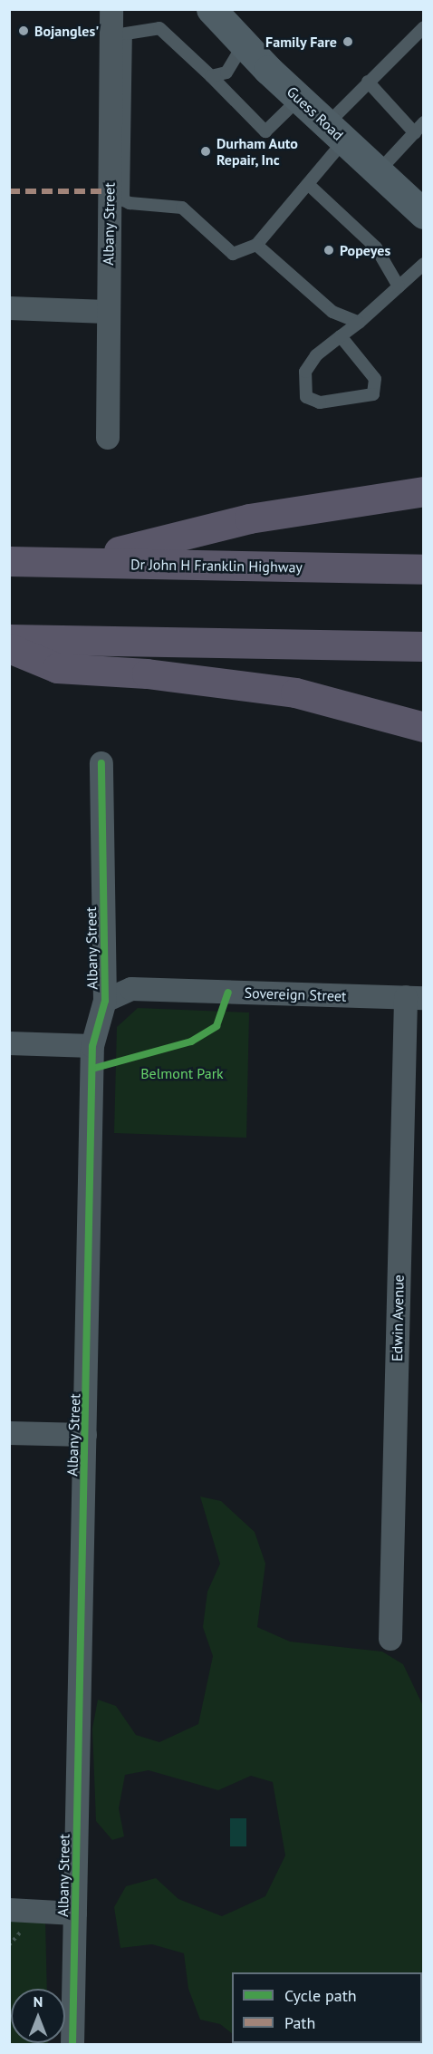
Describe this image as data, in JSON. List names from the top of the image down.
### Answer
{
  "streets": {
    "highway": ["Dr John H Franklin Highway"],
    "main road": ["Guess Road"],
    "street": ["Albany Street", "Sovereign Street", "Edwin Avenue"]
  },
  "crossings": [
    ["Albany Street", "Sovereign Street"],
    ["Sovereign Street", "Edwin Avenue"]
  ],
  "parks": ["Belmont Park"],
  "places": [
    "Bojangles'",
    "Family Fare",
    "Durham Auto Repair, Inc",
    "Popeyes"
  ],
  "legend": ["Cycle path", "Path"],
  "north": "top"
}
